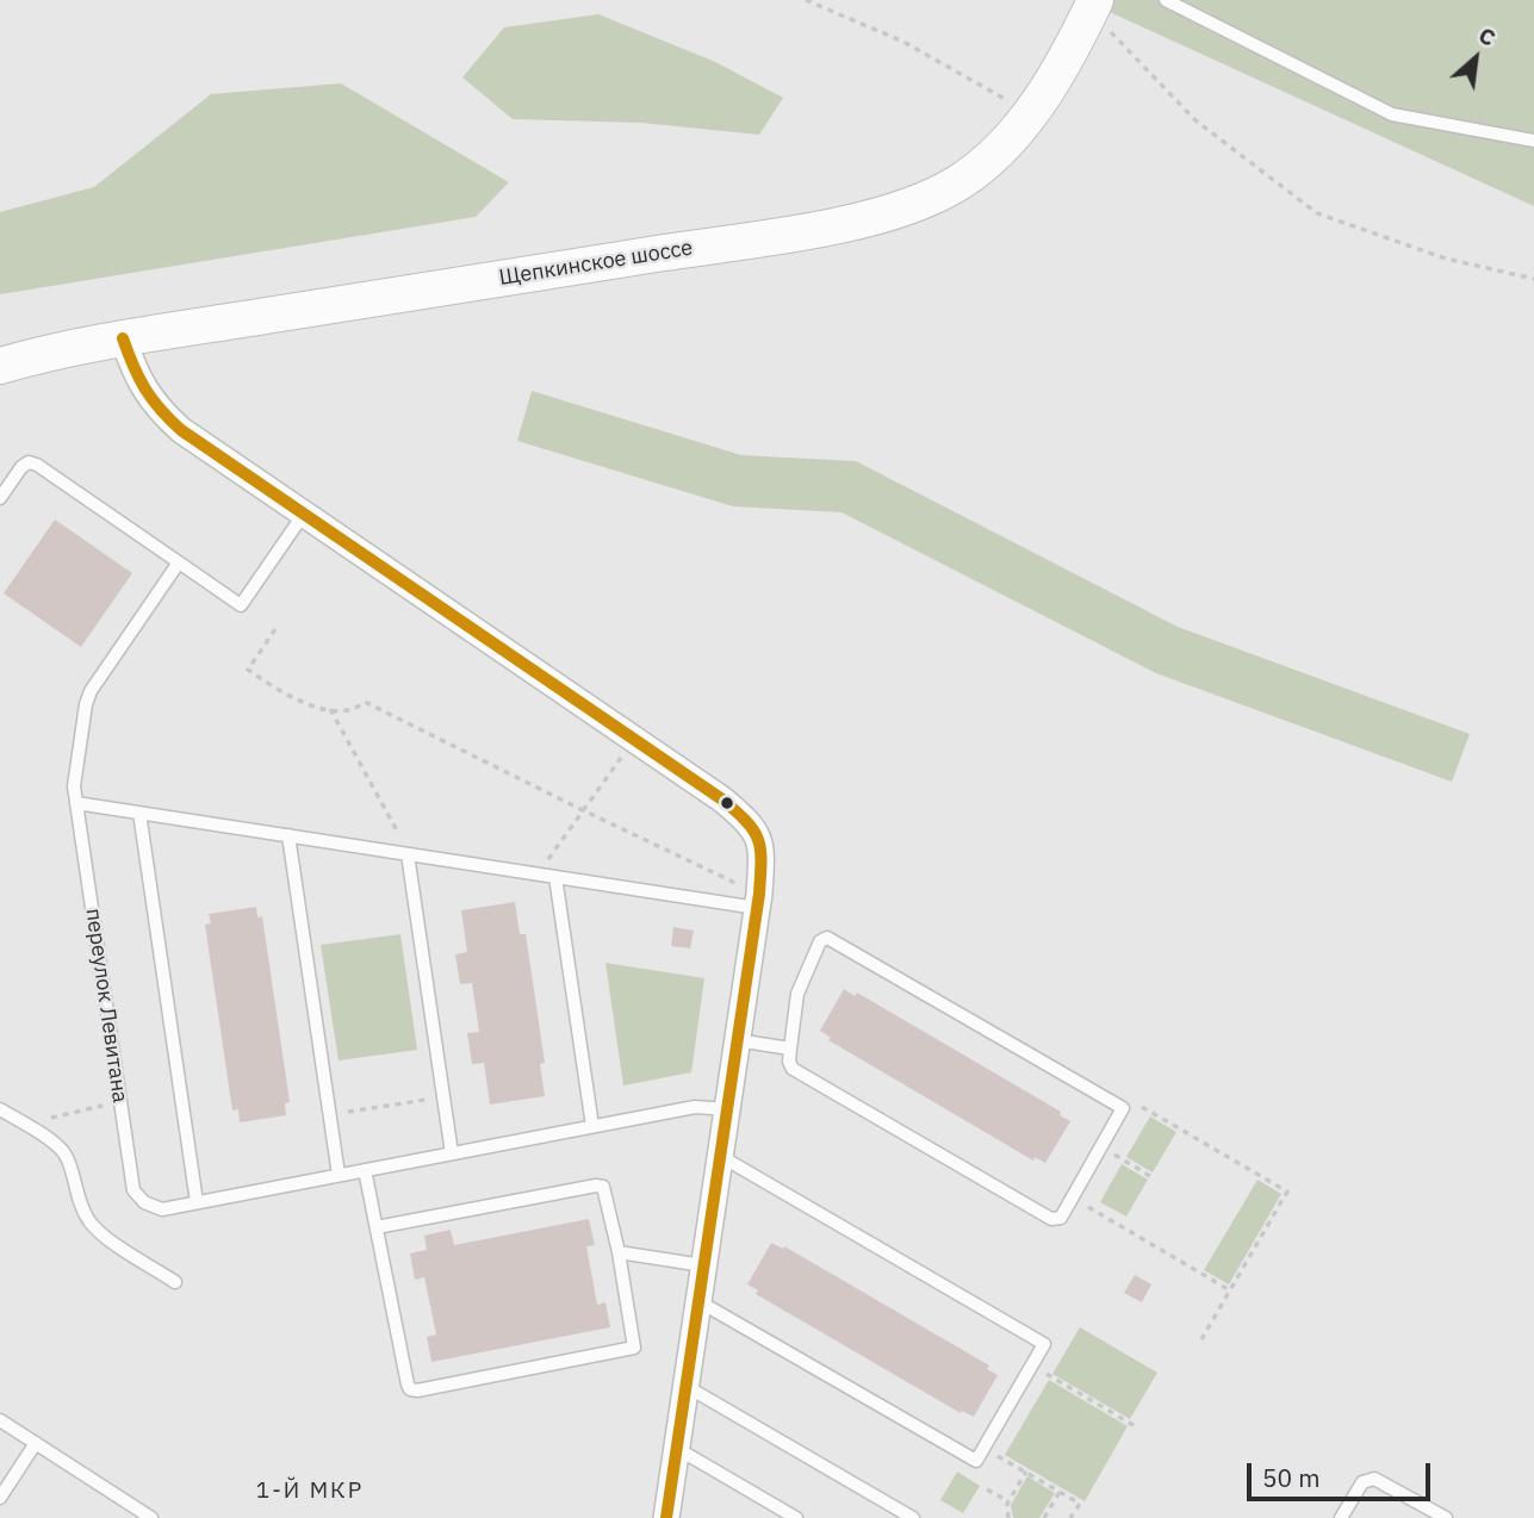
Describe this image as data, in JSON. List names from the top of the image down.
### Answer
{
  "streets": {
    "main road": ["Щепкинское шоссе"],
    "lane": ["переулок Левитана"]
  },
  "districts": ["1-Й МКР"],
  "scale_bar": "50 m",
  "north": "top right"
}
